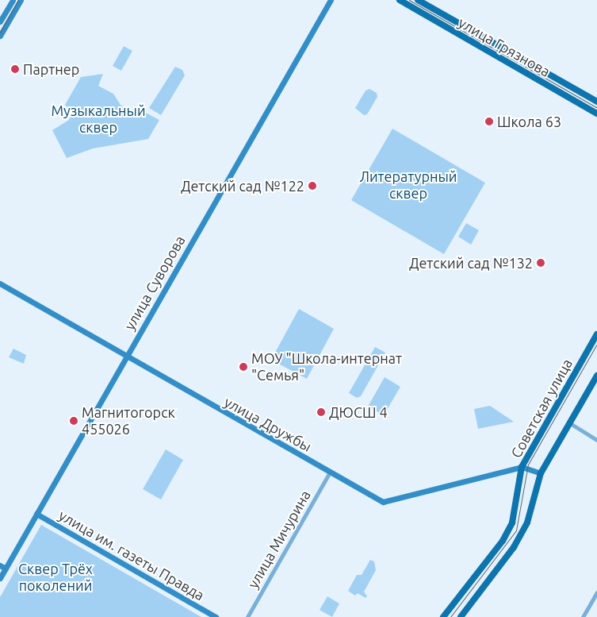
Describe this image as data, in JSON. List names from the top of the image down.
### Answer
{
  "streets": {
    "main road": ["улица Грязнова", "Советская улица"],
    "street": [
      "улица Суворова",
      "улица Дружбы",
      "улица Мичурина",
      "улица им. газеты Правда"
    ]
  },
  "crossings": [
    ["улица Суворова", "улица Дружбы"],
    ["улица Суворова", "улица им. газеты Правда"],
    ["Советская улица", "улица Дружбы"],
    ["улица Дружбы", "улица Мичурина"]
  ],
  "parks": ["Музыкальный сквер", "Литературный сквер", "Сквер Трёх поколений"],
  "places": [
    "Партнер",
    "Школа 63",
    "Детский сад №122",
    "Детский сад №132",
    "МОУ \"Школа-интернат \"Семья\"",
    "ДЮСШ 4",
    "Магнитогорск 455026"
  ]
}
